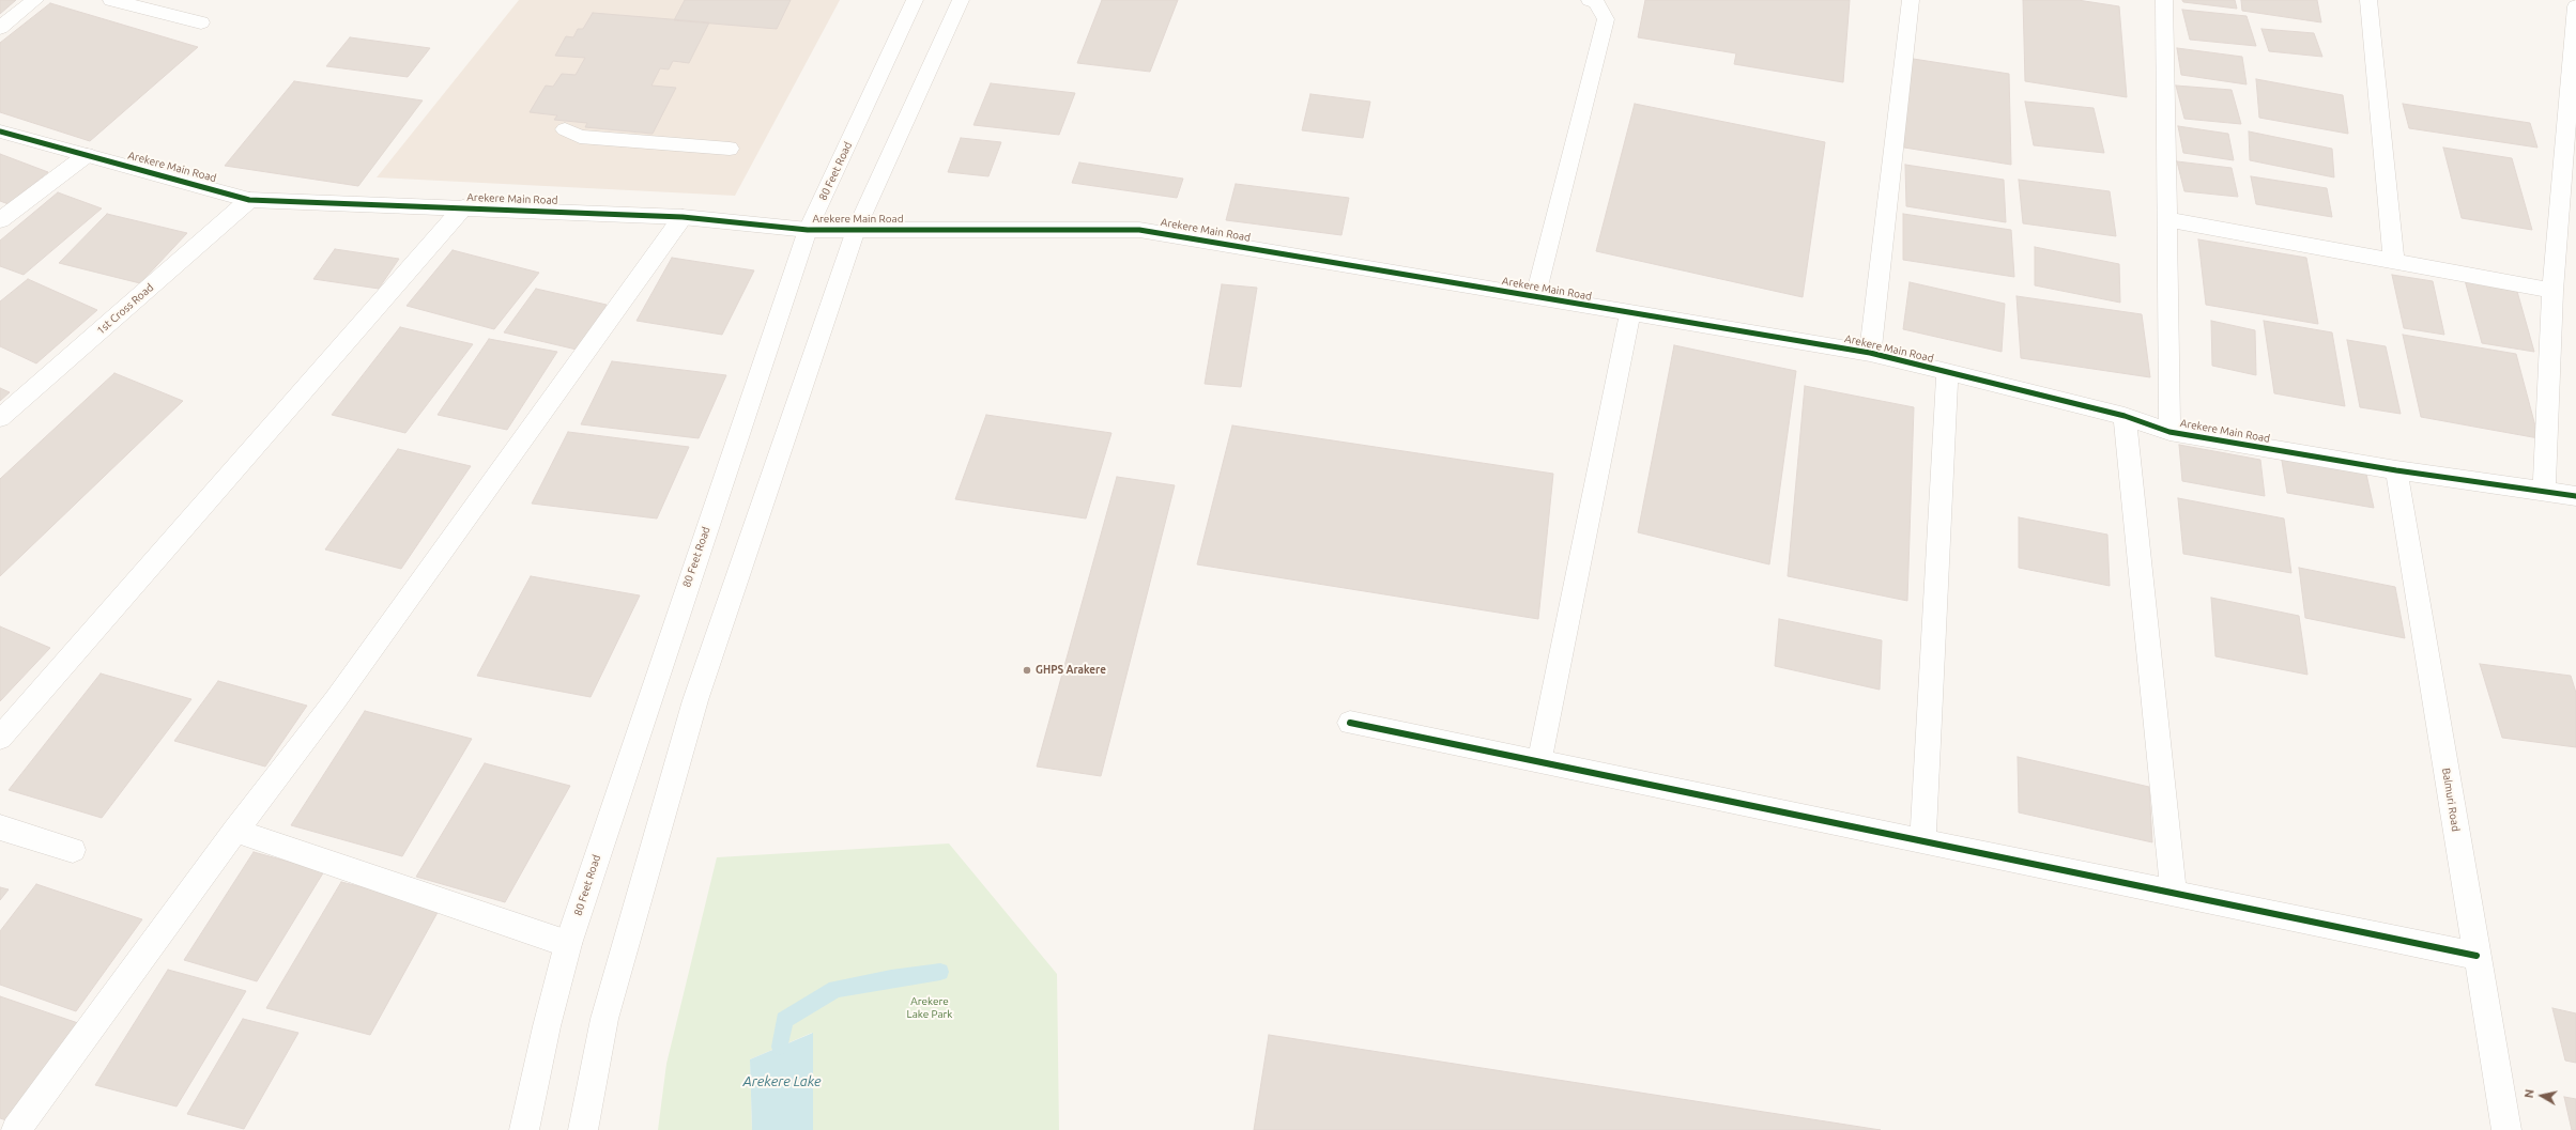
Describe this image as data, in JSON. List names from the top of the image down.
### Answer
{
  "streets": {
    "street": [
      "Arekere Main Road",
      "80 Feet Road",
      "1st Cross Road",
      "Balmuri Road"
    ]
  },
  "crossings": [
    ["Arekere Main Road", "80 Feet Road"],
    ["Arekere Main Road", "1st Cross Road"],
    ["Arekere Main Road", "Balmuri Road"]
  ],
  "water": ["Arekere Lake"],
  "parks": ["Arekere Lake Park"],
  "places": ["GHPS Arakere"],
  "north": "left"
}
